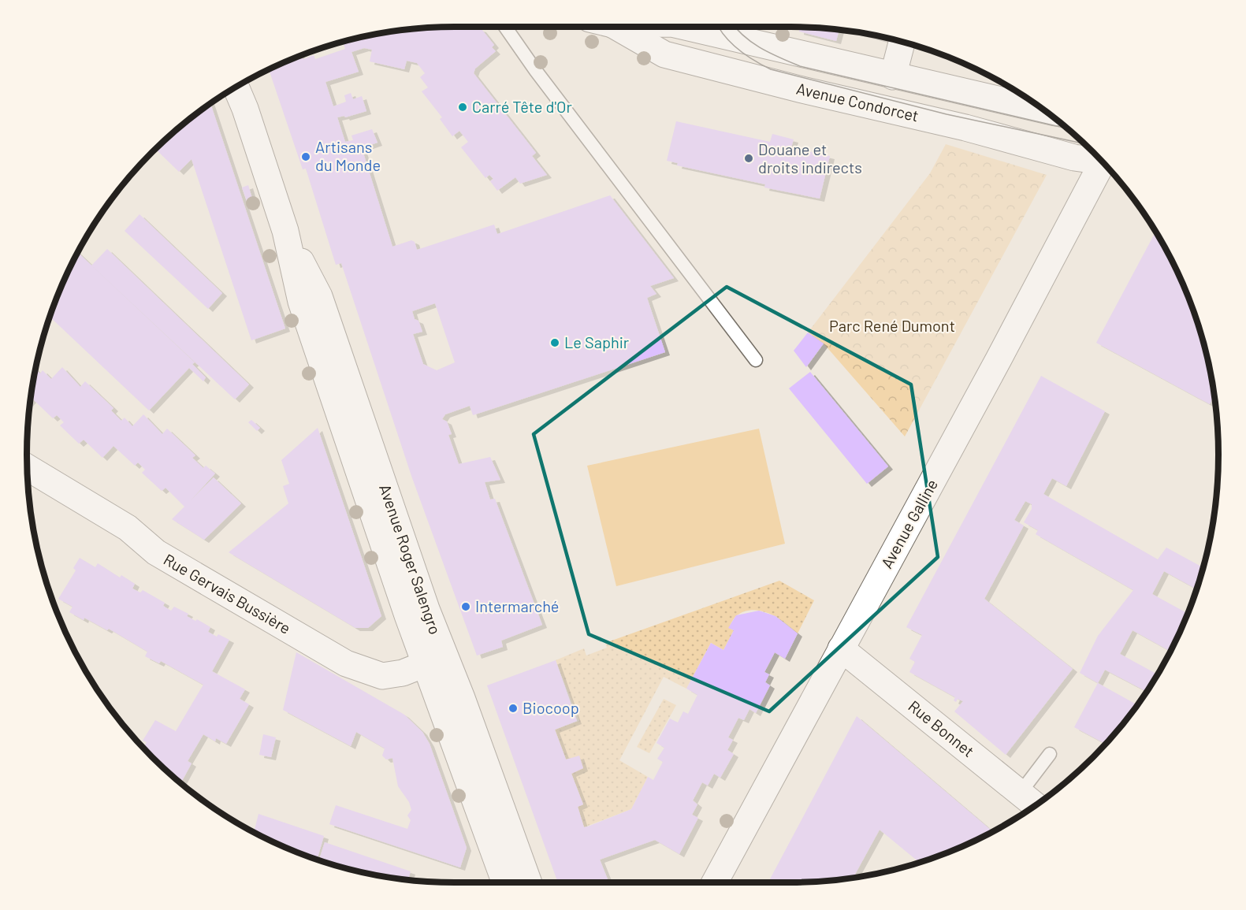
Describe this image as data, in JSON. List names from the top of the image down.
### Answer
{
  "streets": {
    "street": [
      "Avenue Condorcet",
      "Avenue Galline",
      "Avenue Roger Salengro",
      "Rue Gervais Bussière",
      "Rue Bonnet"
    ]
  },
  "crossings": [
    ["Avenue Galline", "Rue Bonnet"],
    ["Avenue Roger Salengro", "Rue Gervais Bussière"]
  ],
  "parks": ["Parc René Dumont"],
  "places": [
    "Carré Tête d'Or",
    "Artisans du Monde",
    "Douane et droits indirects",
    "Le Saphir",
    "Intermarché",
    "Biocoop"
  ]
}
